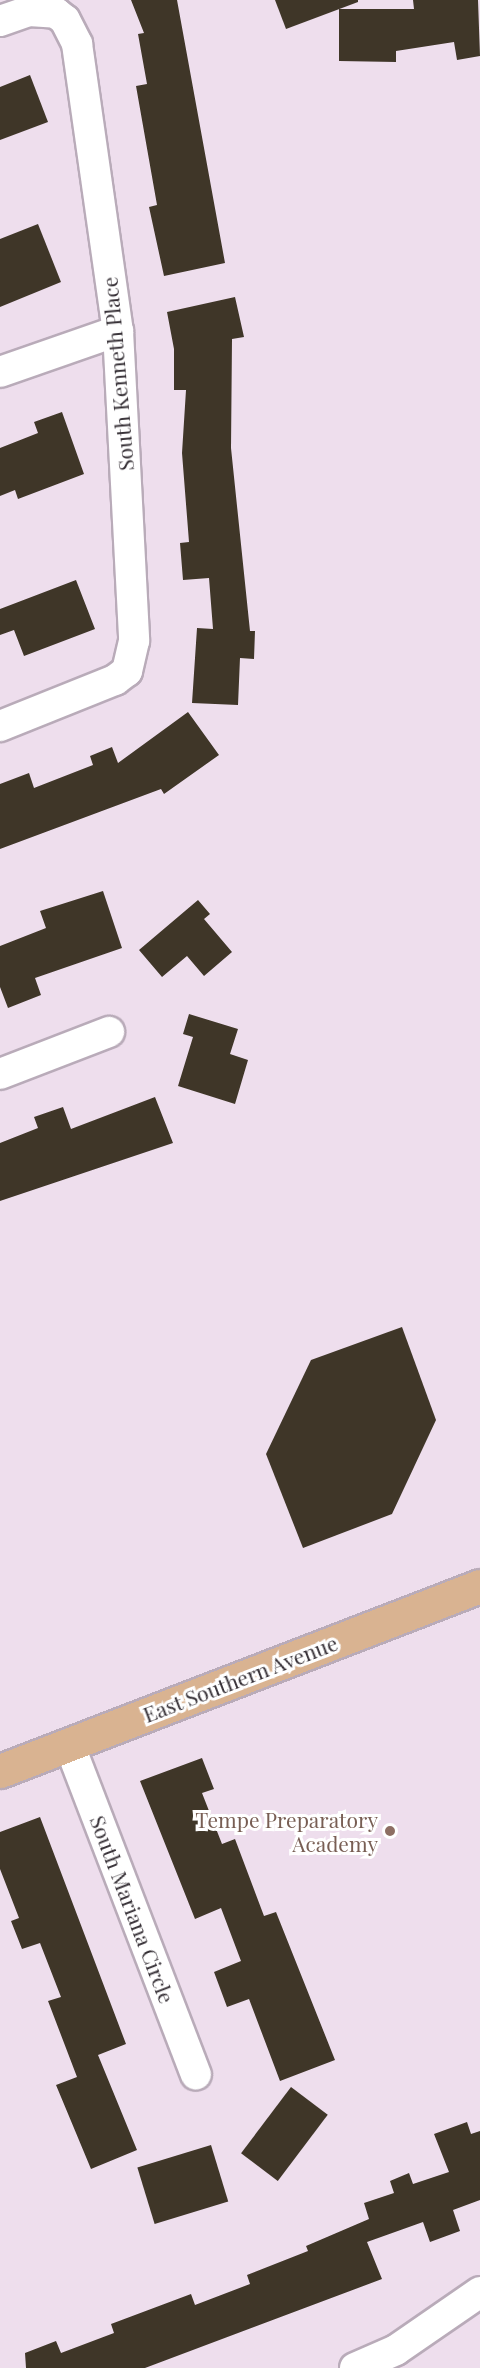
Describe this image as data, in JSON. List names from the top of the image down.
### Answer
{
  "streets": {
    "main road": ["East Southern Avenue"],
    "street": ["South Kenneth Place", "South Mariana Circle"]
  },
  "crossings": [
    ["East Southern Avenue", "South Mariana Circle"]
  ],
  "places": ["Tempe Preparatory Academy"]
}
